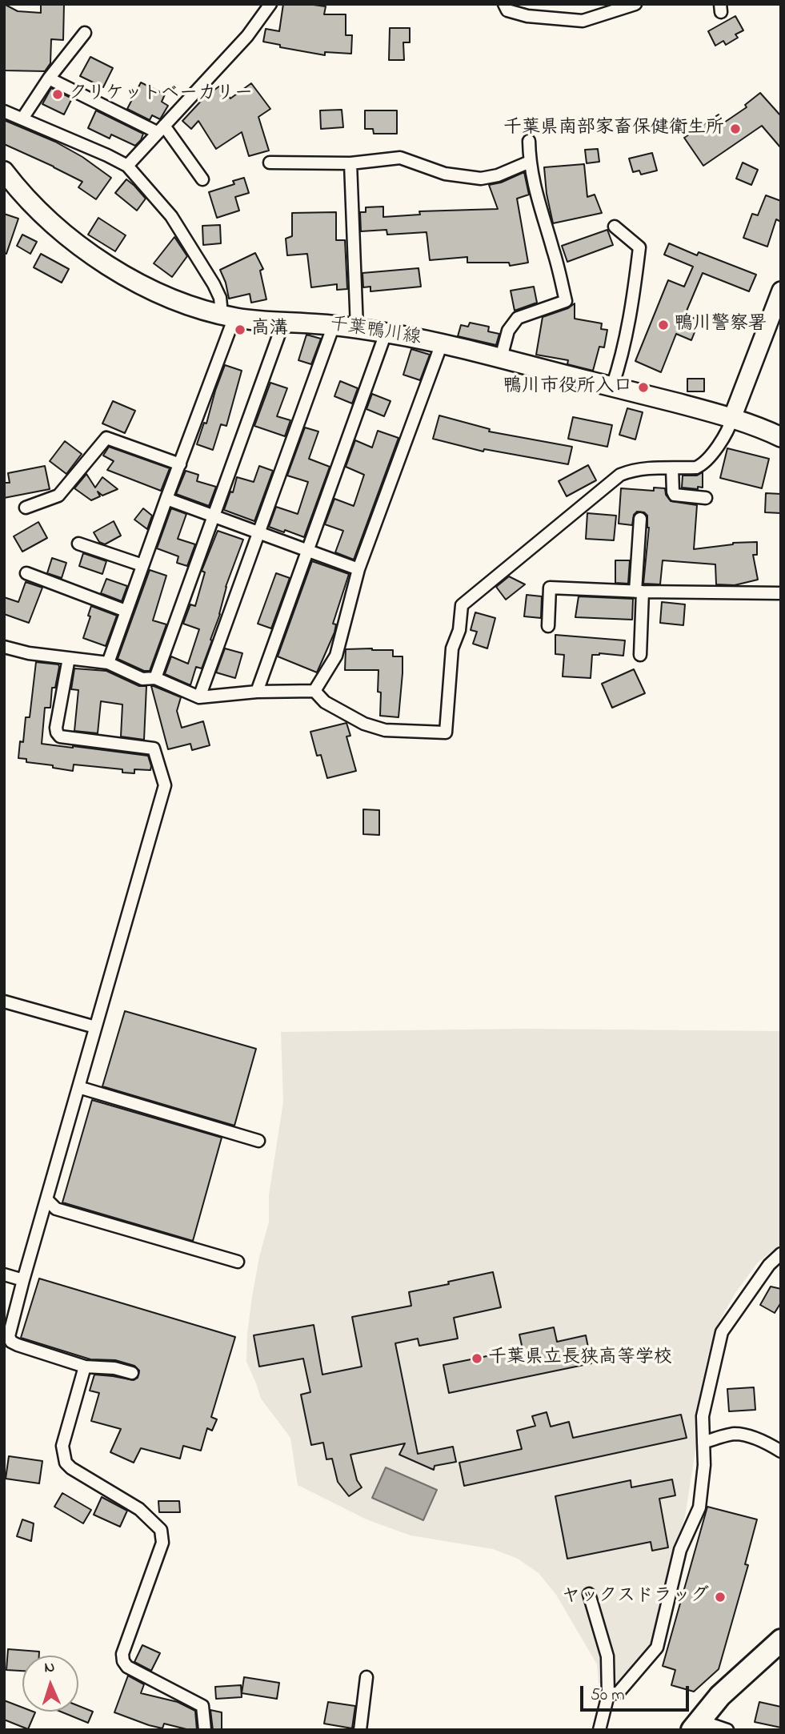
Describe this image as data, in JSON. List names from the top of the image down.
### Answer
{
  "streets": {
    "main road": ["千葉鴨川線"]
  },
  "places": [
    "クリケットベーカリー",
    "千葉県南部家畜保健衛生所",
    "鴨川警察署",
    "高溝",
    "鴨川市役所入口",
    "千葉県立長狭高等学校",
    "ヤックスドラッグ"
  ],
  "scale_bar": "50 m",
  "north": "top"
}
